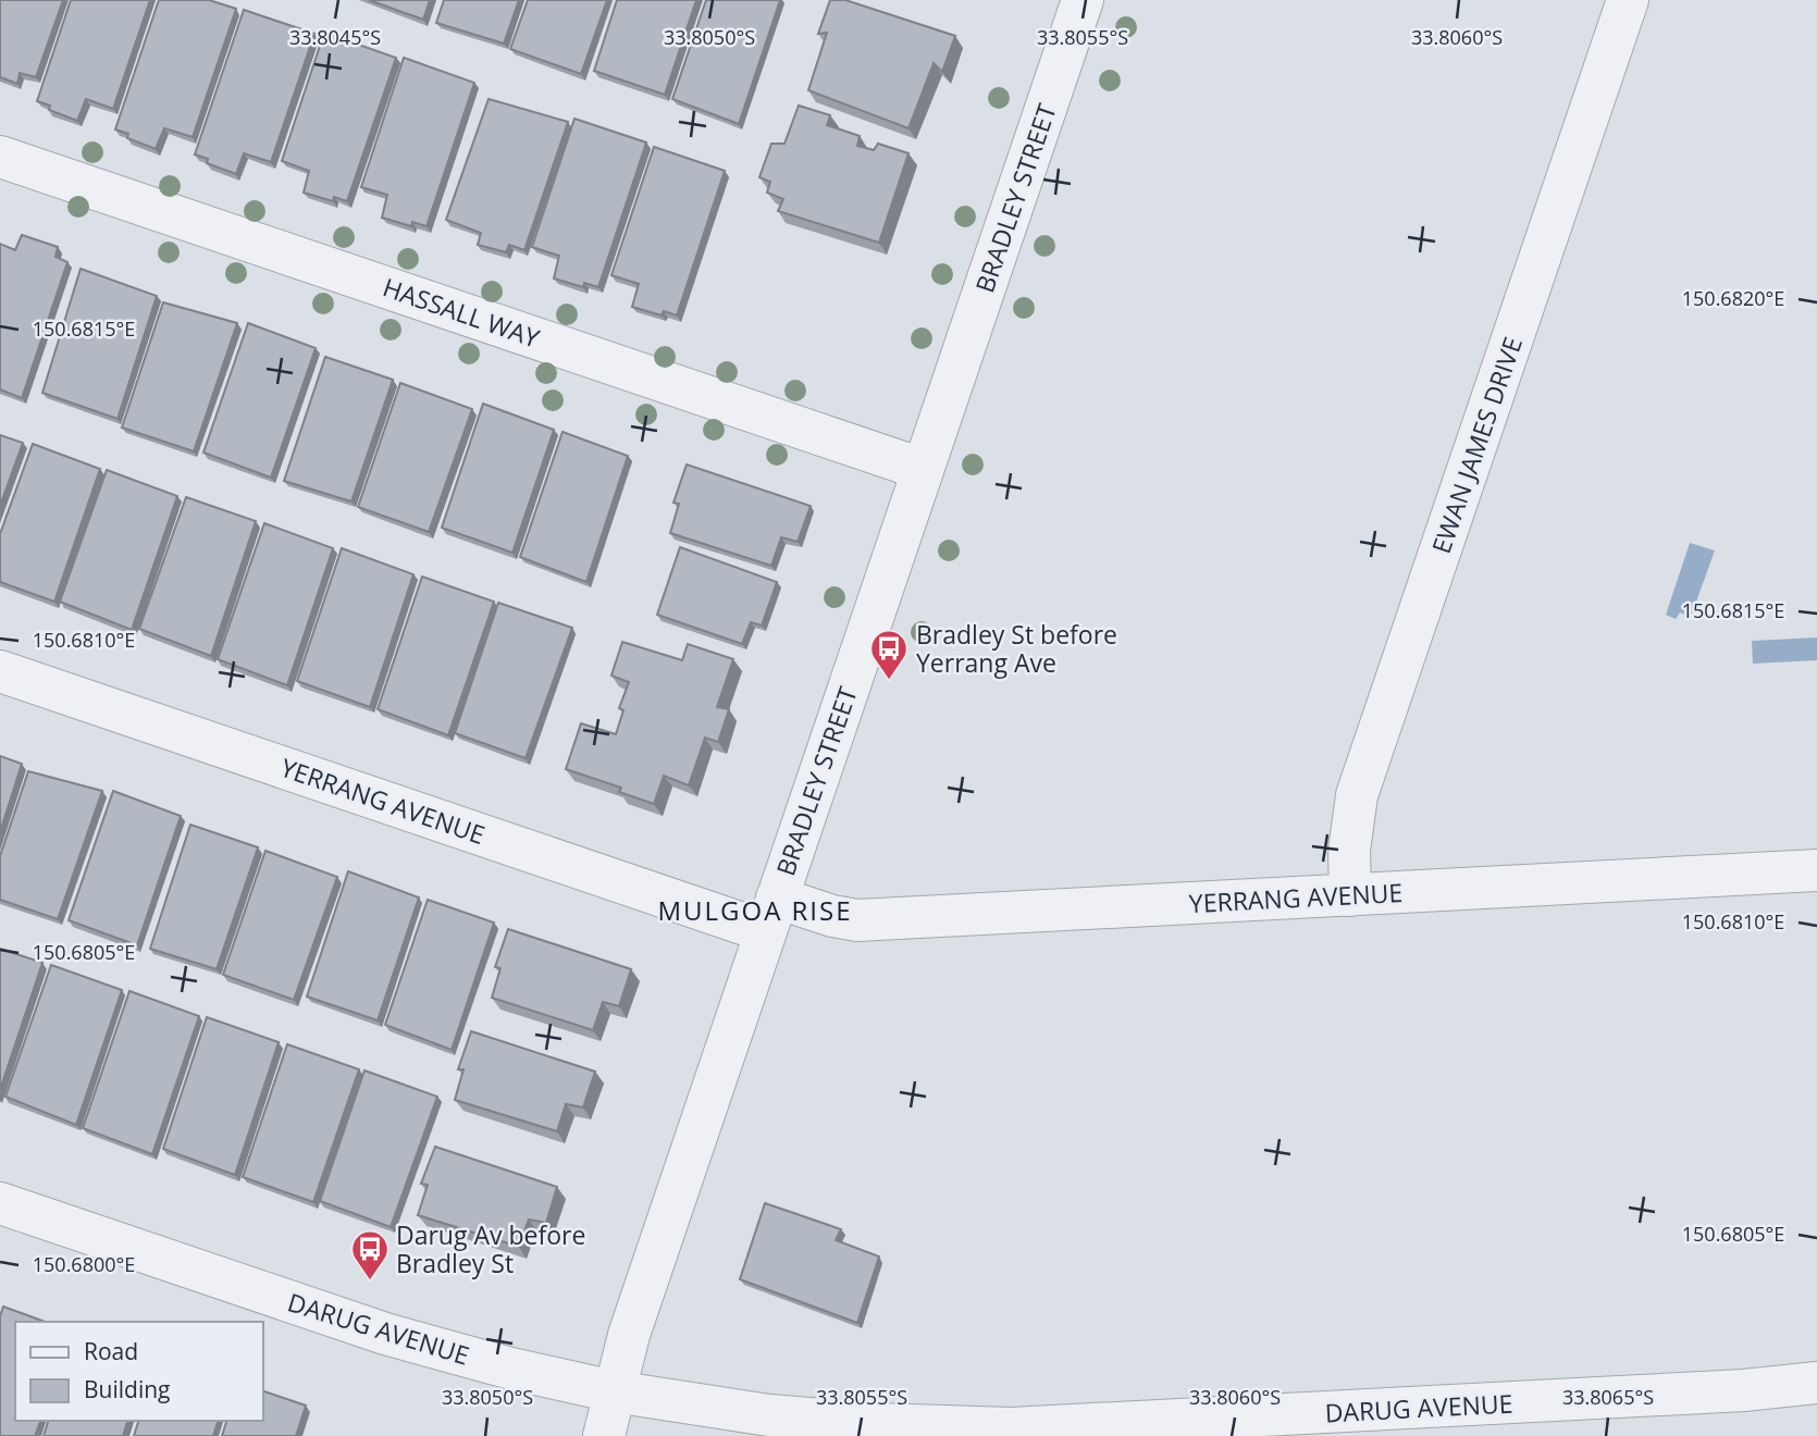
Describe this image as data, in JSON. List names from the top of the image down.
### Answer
{
  "streets": {
    "street": [
      "BRADLEY STREET",
      "HASSALL WAY",
      "EWAN JAMES DRIVE",
      "YERRANG AVENUE",
      "DARUG AVENUE"
    ]
  },
  "crossings": [
    ["BRADLEY STREET", "HASSALL WAY"],
    ["BRADLEY STREET", "YERRANG AVENUE"],
    ["BRADLEY STREET", "DARUG AVENUE"],
    ["EWAN JAMES DRIVE", "YERRANG AVENUE"]
  ],
  "districts": ["MULGOA RISE"],
  "places": {
    "bus stop": ["Bradley St before Yerrang Ave", "Darug Av before Bradley St"]
  },
  "legend": ["Road", "Building"],
  "coordinates": [
    "33.8045°S",
    "33.8050°S",
    "33.8055°S",
    "33.8060°S",
    "150.6820°E",
    "150.6815°E",
    "150.6810°E",
    "150.6805°E",
    "150.6800°E",
    "33.8065°S"
  ]
}
